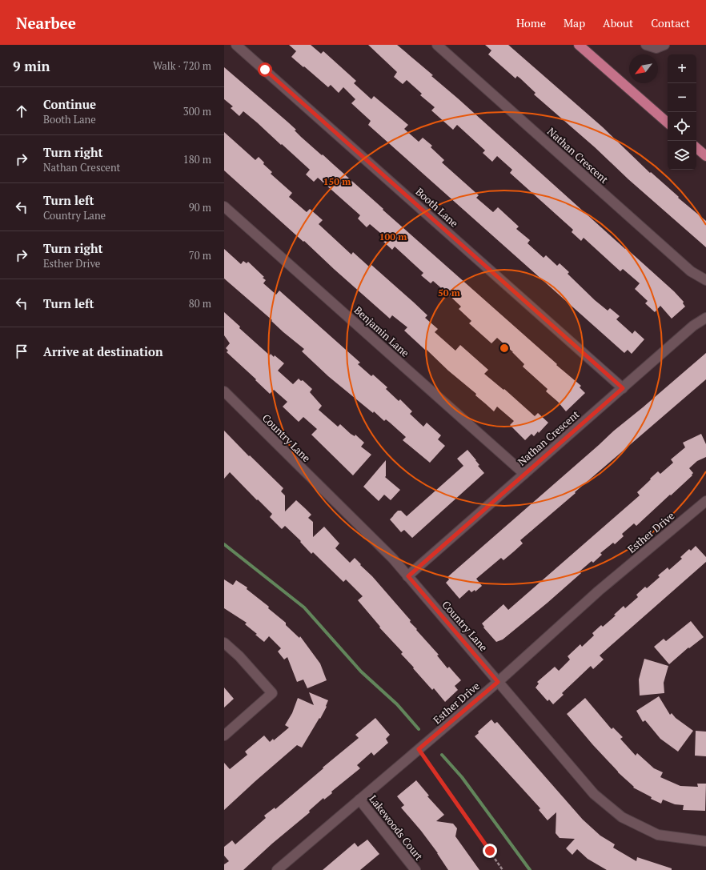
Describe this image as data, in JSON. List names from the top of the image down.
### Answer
{
  "streets": {
    "street": [
      "Nathan Crescent",
      "Booth Lane",
      "Benjamin Lane",
      "Country Lane",
      "Esther Drive",
      "Lakewoods Court"
    ]
  },
  "crossings": [
    ["Nathan Crescent", "Booth Lane"],
    ["Nathan Crescent", "Benjamin Lane"],
    ["Nathan Crescent", "Country Lane"],
    ["Country Lane", "Esther Drive"],
    ["Esther Drive", "Lakewoods Court"]
  ],
  "north": "bottom left",
  "page": {
    "header": "Nearbee",
    "nav": [
      "Home",
      "Map",
      "About",
      "Contact"
    ],
    "heading": ["9 min", "Walk · 720 m"],
    "map_buttons": ["+", "−"],
    "list": [
      ["Continue", "Booth Lane", "300 m"],
      ["Turn right", "Nathan Crescent", "180 m"],
      ["Turn left", "Country Lane", "90 m"],
      ["Turn right", "Esther Drive", "70 m"],
      ["Turn left", "80 m"],
      "Arrive at destination"
    ]
  },
  "rings": ["150 m", "100 m", "50 m"]
}
